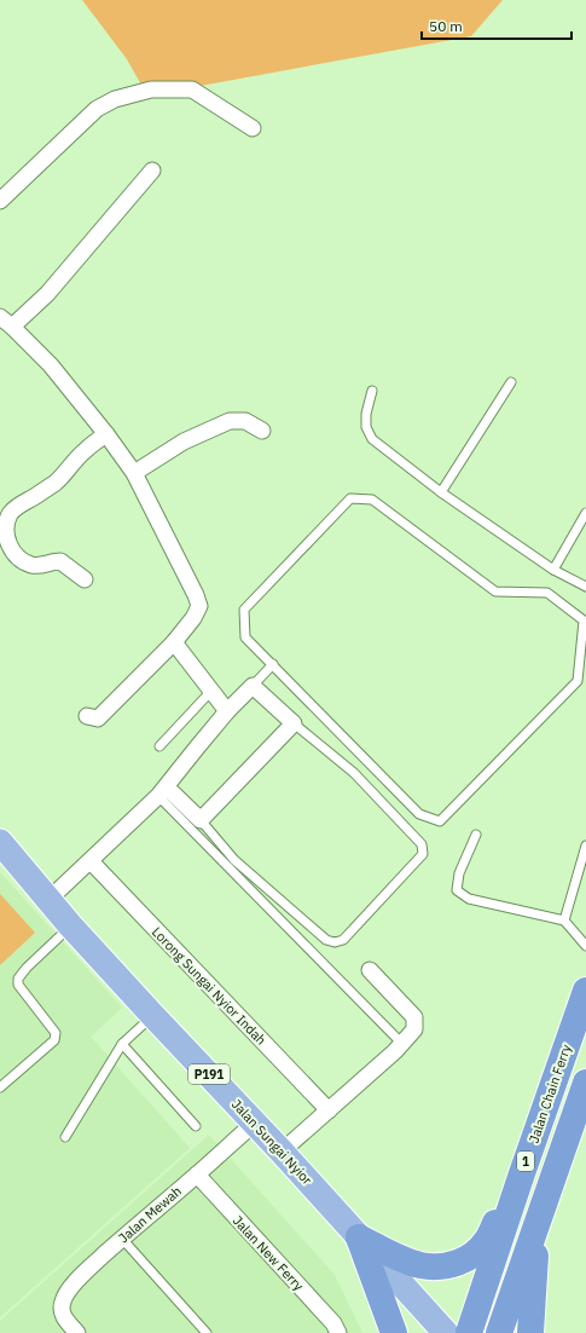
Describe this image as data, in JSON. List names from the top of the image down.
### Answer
{
  "streets": {
    "highway": ["Jalan Chain Ferry", "1"],
    "main road": ["P191", "Jalan Sungai Nyior"],
    "street": ["Lorong Sungai Nyior Indah", "Jalan Mewah", "Jalan New Ferry"]
  },
  "crossings": [
    ["Jalan Sungai Nyior", "Jalan Mewah"],
    ["Jalan Mewah", "Jalan New Ferry"]
  ],
  "scale_bar": "50 m"
}
